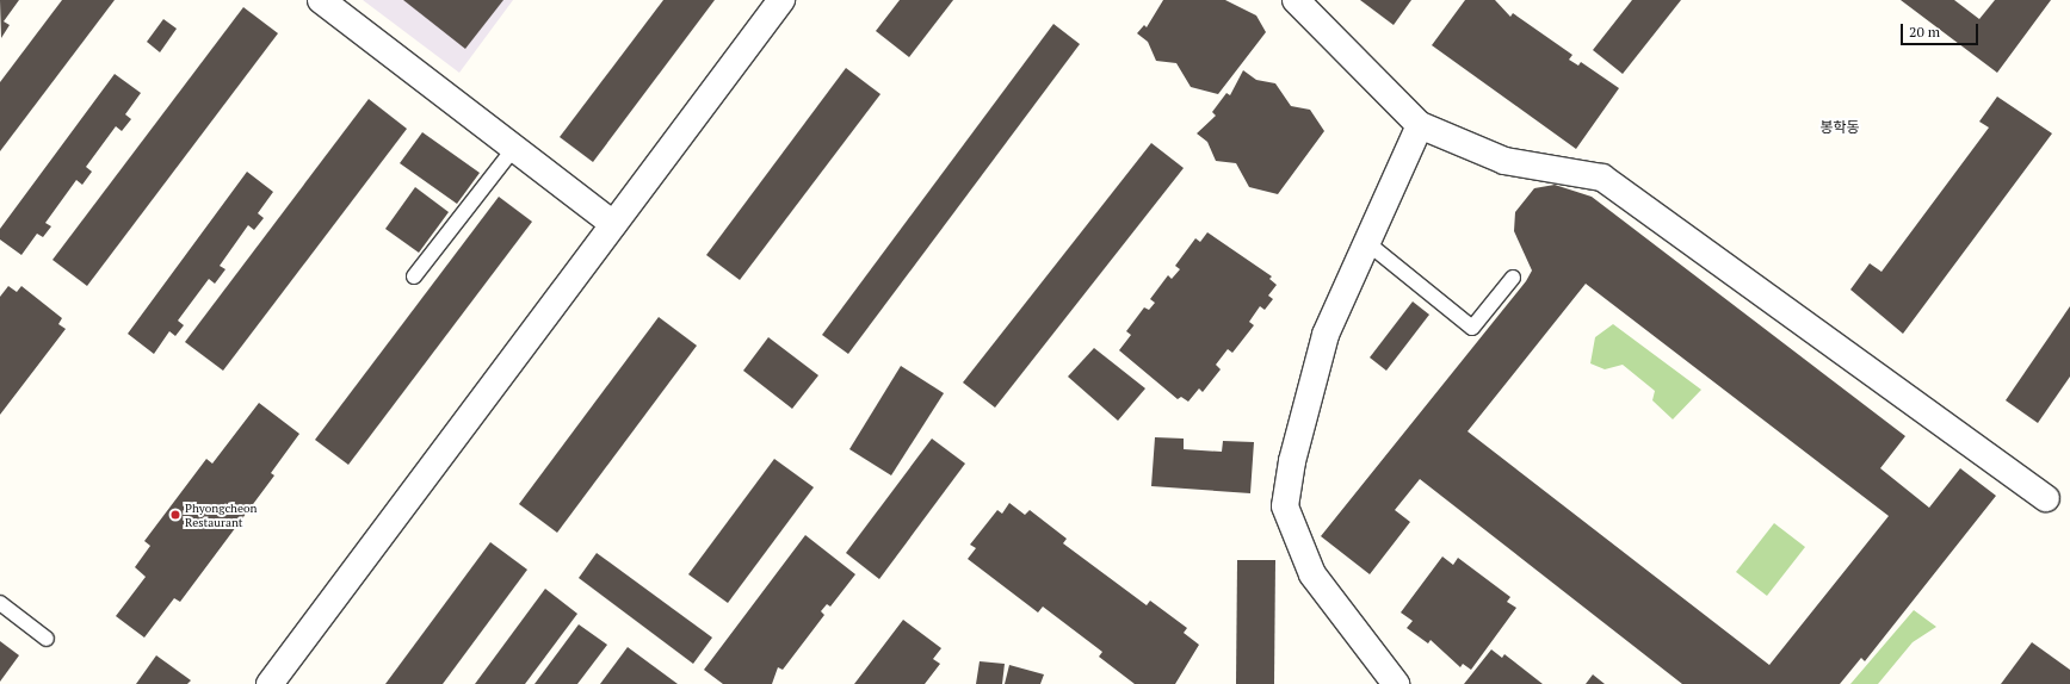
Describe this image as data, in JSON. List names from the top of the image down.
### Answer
{
  "districts": ["봉학동"],
  "places": ["Phyongcheon Restaurant"],
  "scale_bar": "20 m"
}
